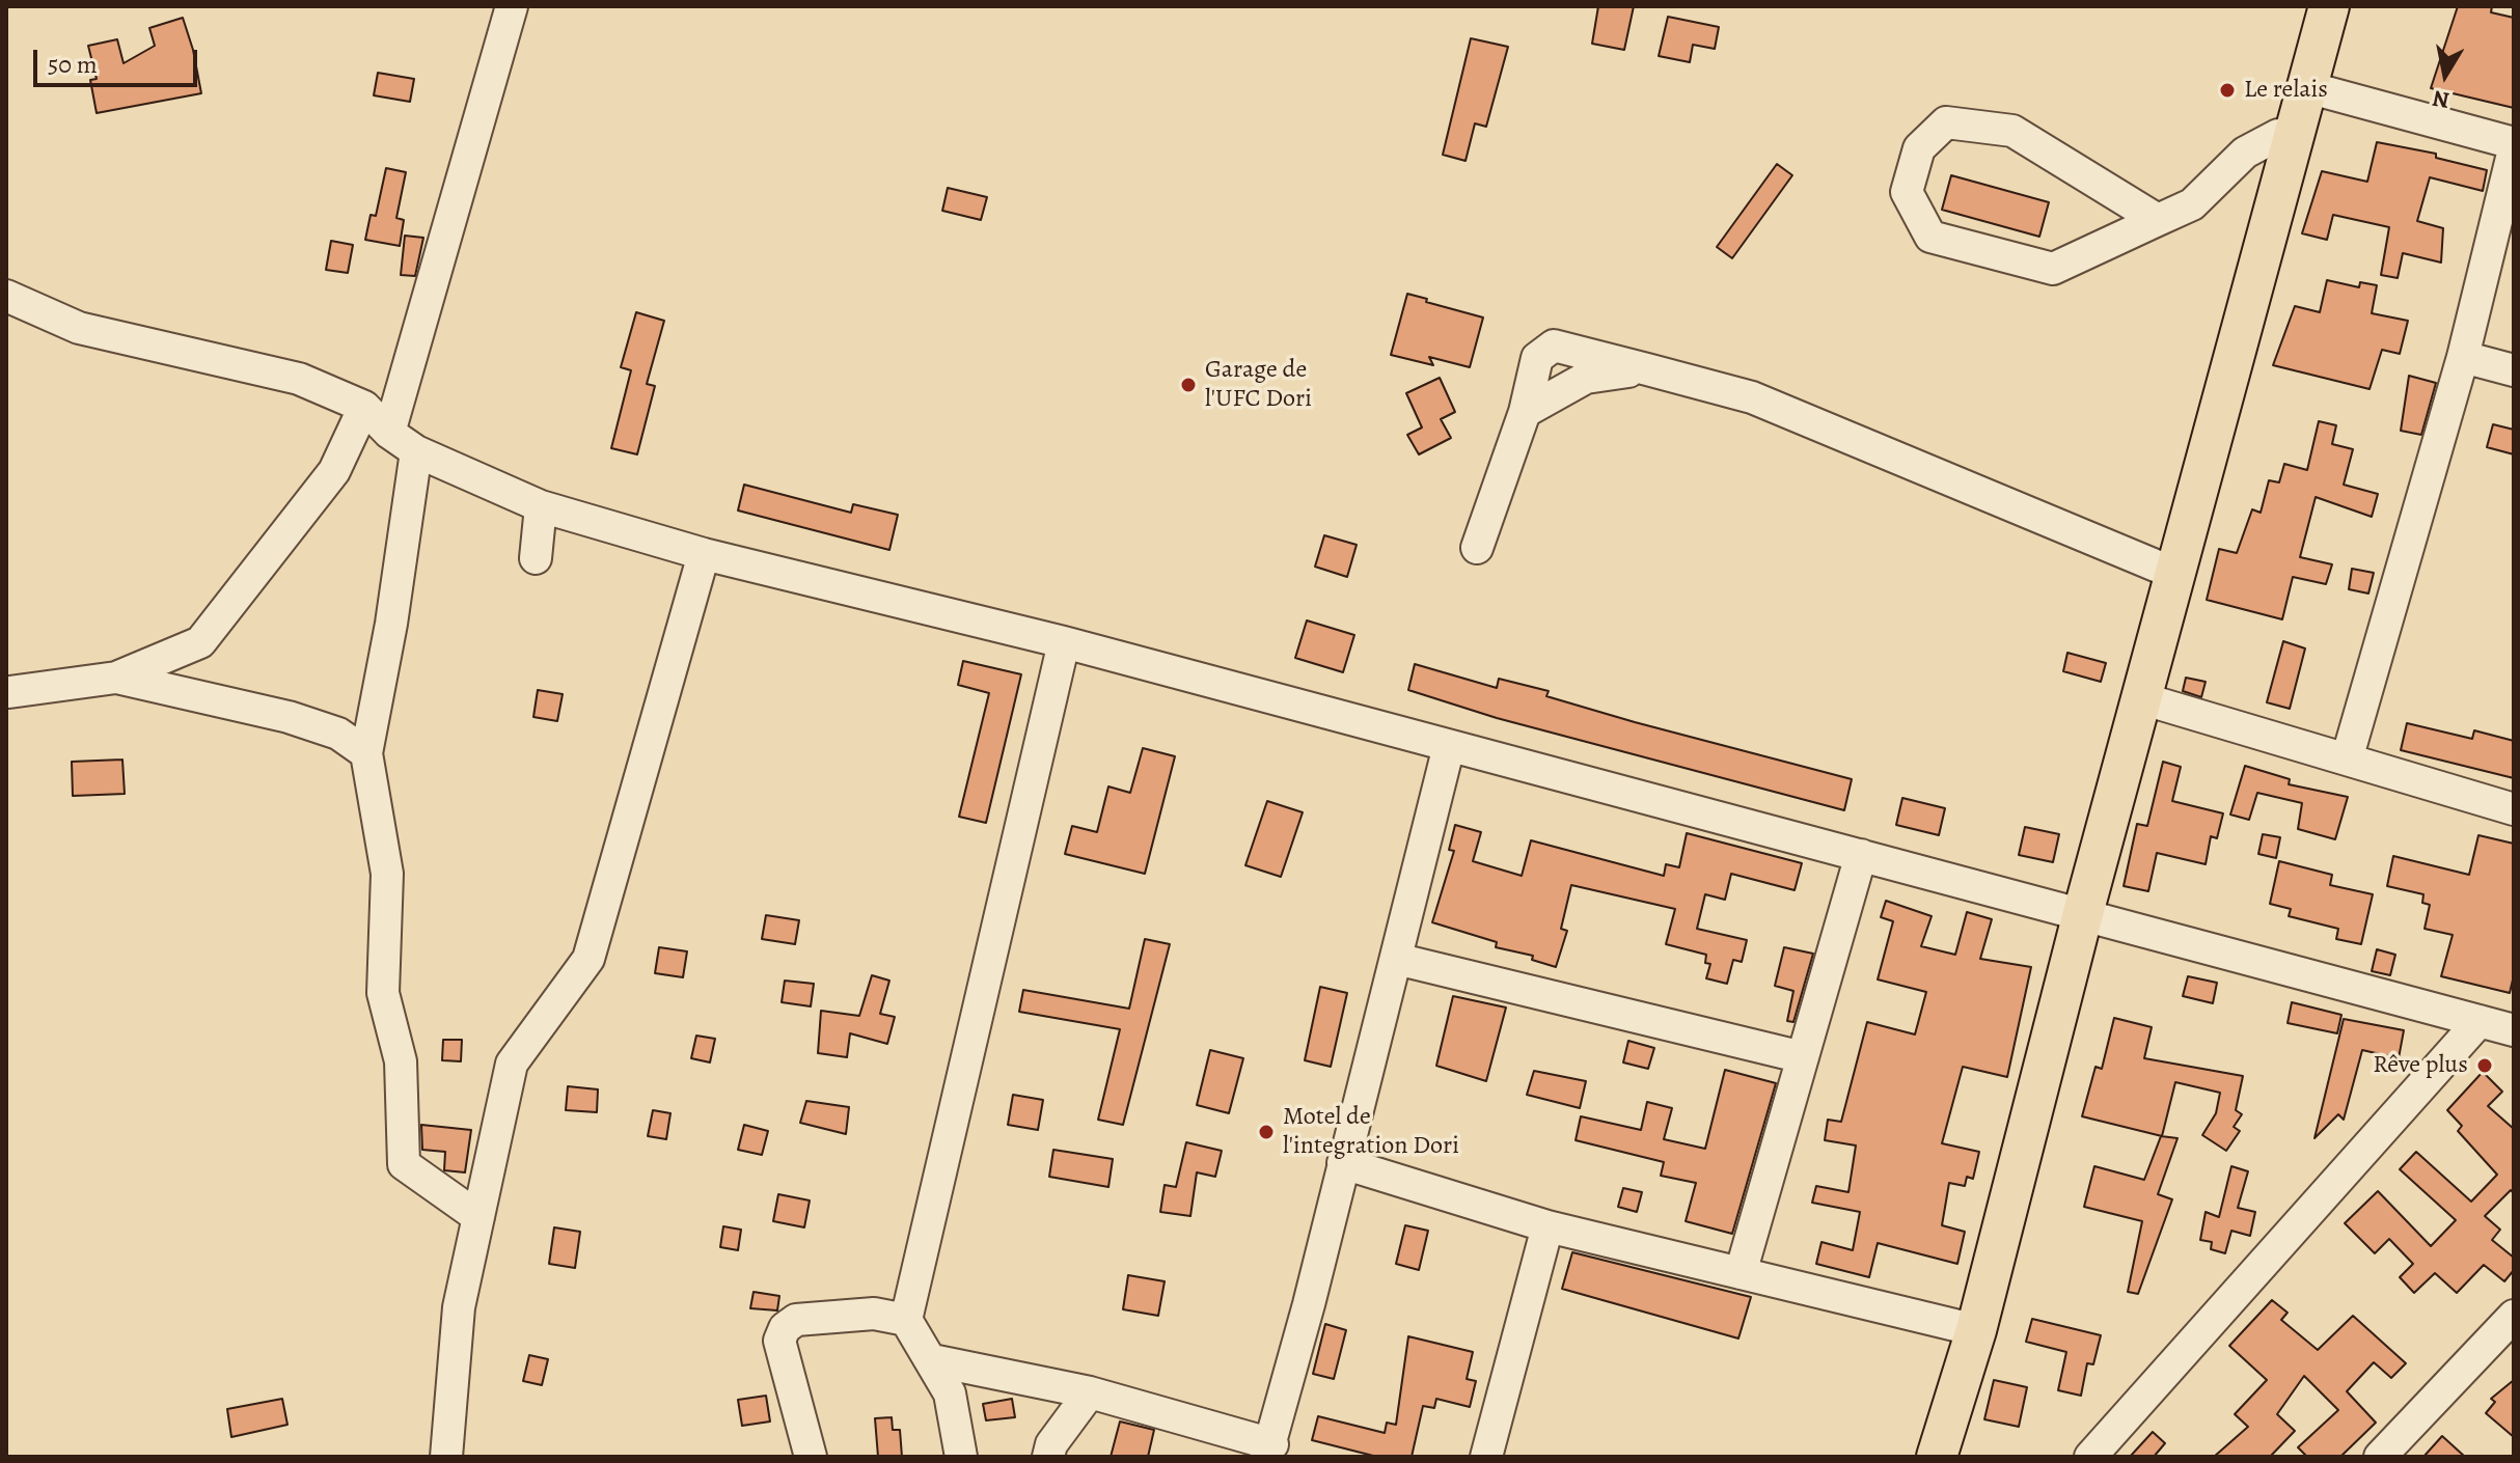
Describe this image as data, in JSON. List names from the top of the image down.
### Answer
{
  "places": [
    "Le relais",
    "Garage de l'UFC Dori",
    "Rêve plus",
    "Motel de l'integration Dori"
  ],
  "scale_bar": "50 m",
  "north": "bottom"
}
